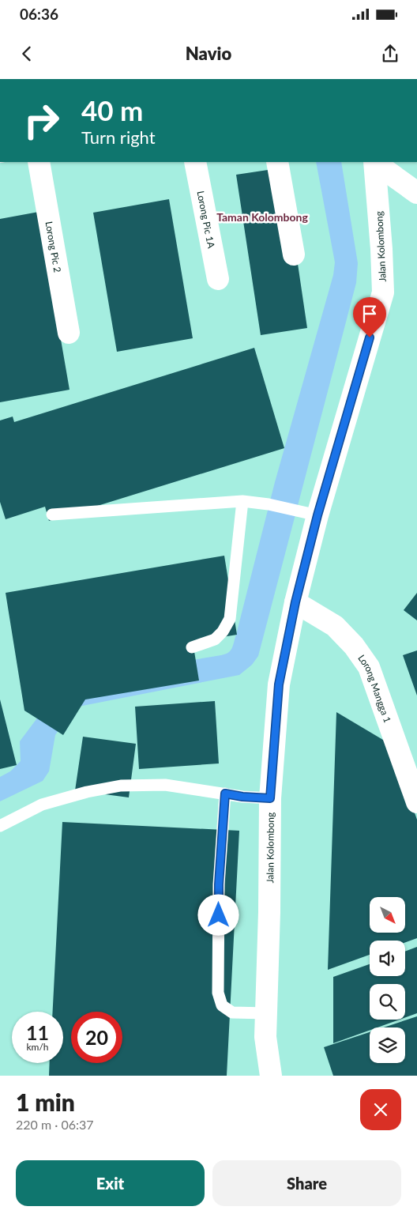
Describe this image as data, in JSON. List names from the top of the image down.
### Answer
{
  "streets": {
    "street": [
      "Lorong Pic 1A",
      "Lorong Pic 2",
      "Jalan Kolombong",
      "Lorong Mangga 1"
    ]
  },
  "crossings": [
    ["Jalan Kolombong", "Lorong Mangga 1"]
  ],
  "districts": ["Taman Kolombong"],
  "north": "bottom right",
  "page": {
    "status": "06:36",
    "header": "Navio",
    "turn": ["40 m", "Turn right"],
    "speed": "11 km/h",
    "limit": "20",
    "heading": ["1 min", "220 m · 06:37"],
    "buttons": ["Exit", "Share"]
  }
}
